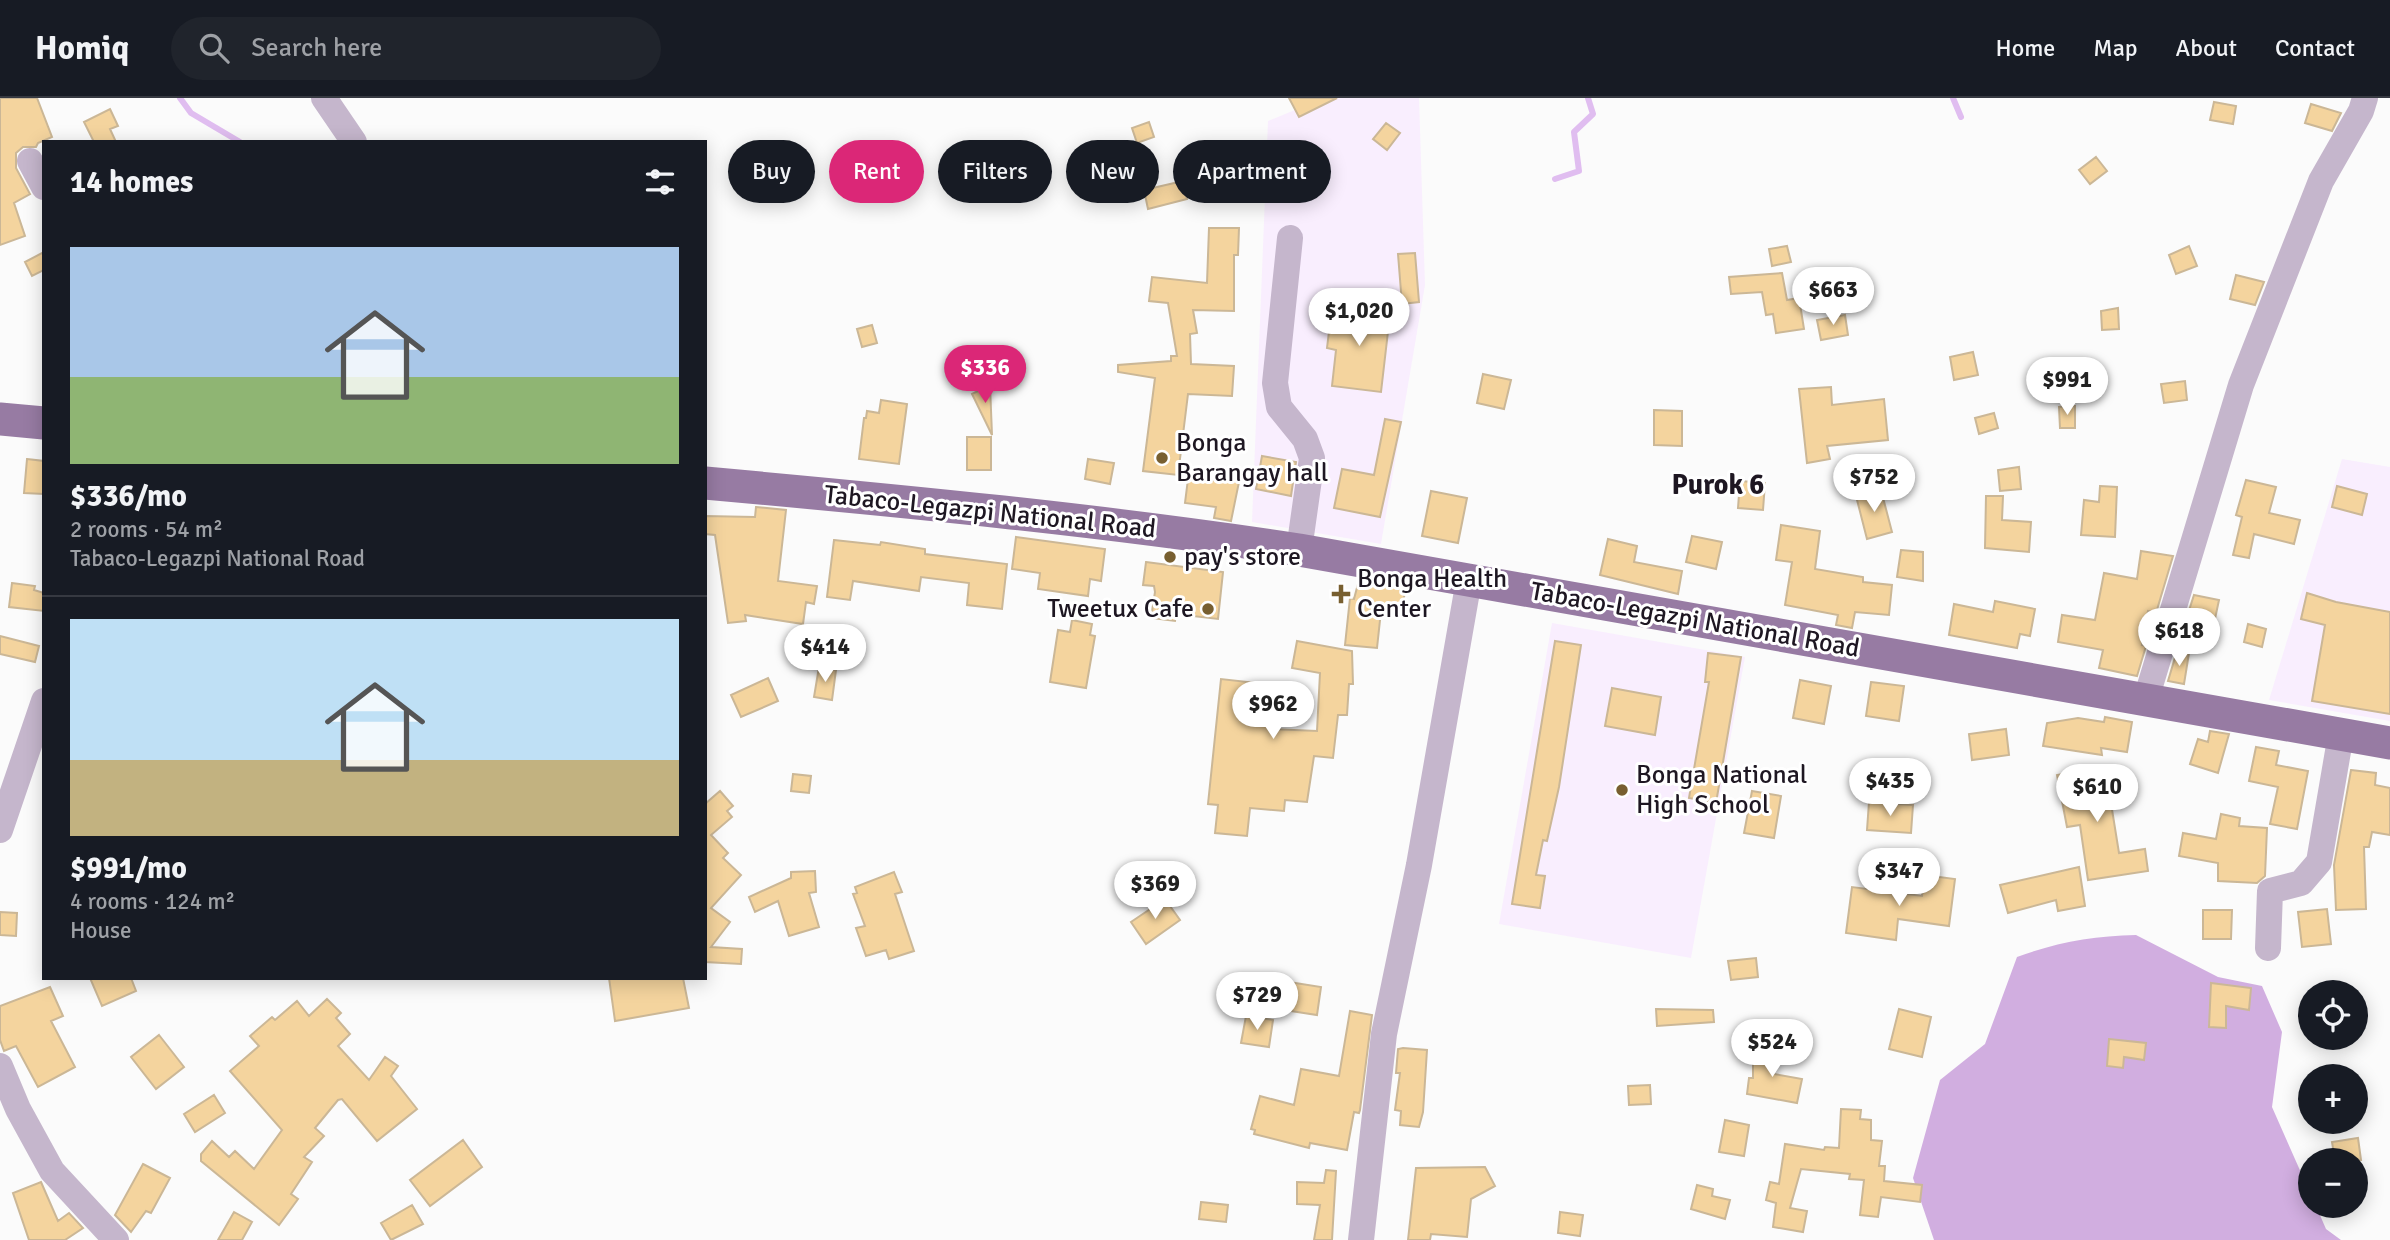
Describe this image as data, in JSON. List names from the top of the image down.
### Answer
{
  "streets": {
    "main road": ["Tabaco-Legazpi National Road"]
  },
  "districts": ["Purok 6"],
  "places": {
    "other": [
      "Bonga Barangay hall",
      "pay's store",
      "Tweetux Cafe",
      "Bonga National High School"
    ],
    "health": ["Bonga Health Center"]
  },
  "page": {
    "header": "Homiq",
    "search": "Search here",
    "nav": [
      "Home",
      "Map",
      "About",
      "Contact"
    ],
    "chip": [
      "Buy",
      "Rent",
      "Filters",
      "New",
      "Apartment"
    ],
    "heading": "14 homes",
    "list": [
      {
        "name": "$336/mo",
        "note": "2 rooms · 54 m² · Tabaco-Legazpi National Road"
      },
      {
        "name": "$991/mo",
        "note": "4 rooms · 124 m² · House"
      }
    ],
    "price": [
      "$663",
      "$1,020",
      "$336",
      "$991",
      "$752",
      "$618",
      "$414",
      "$962",
      "$435",
      "$610",
      "$347",
      "$369",
      "$729",
      "$524"
    ],
    "map_buttons": ["+", "−"]
  }
}
